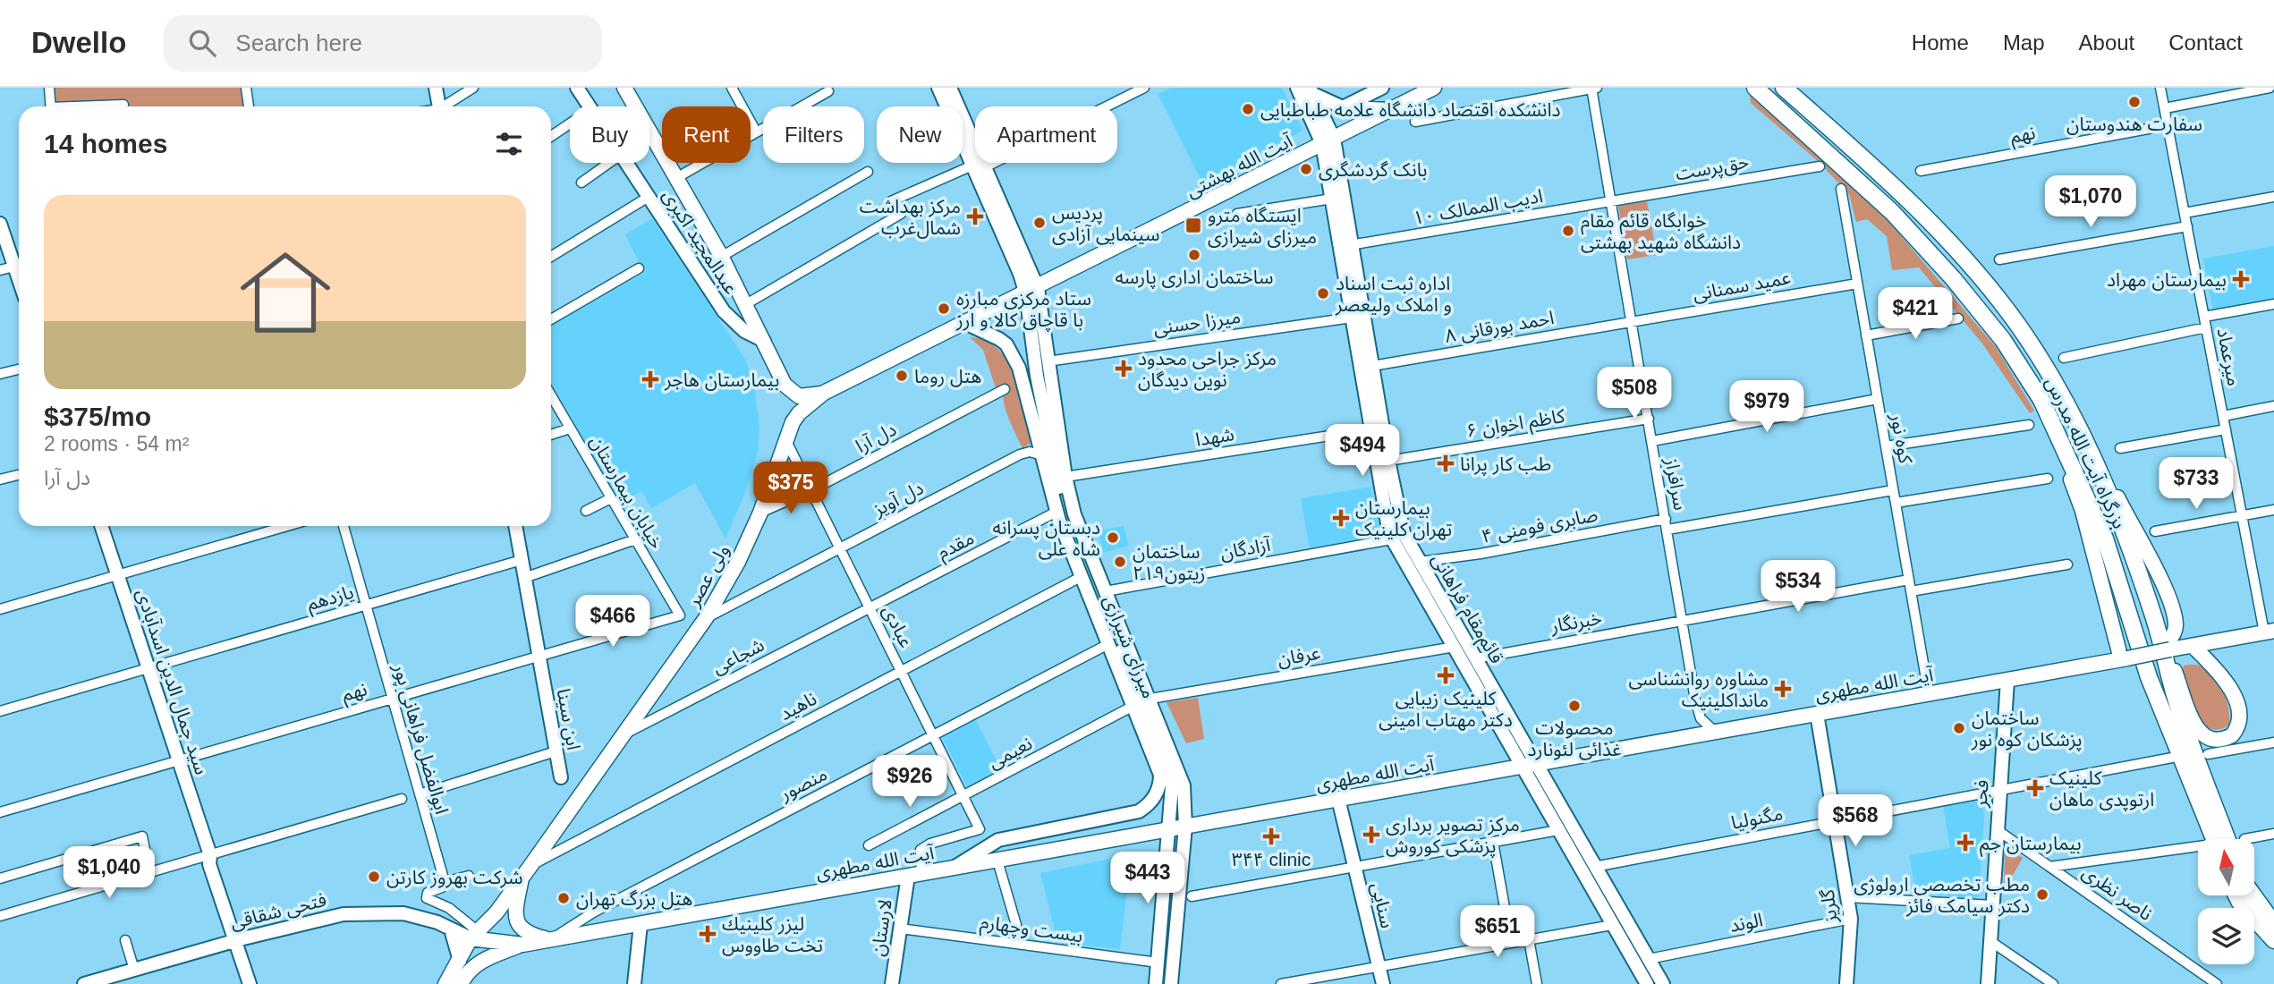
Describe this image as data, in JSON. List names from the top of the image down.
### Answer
{
  "streets": {
    "highway": ["بزرگراه آیت الله مدرس"],
    "main road": [
      "آیت الله بهشتی",
      "عبدالمجید اکبری",
      "ولی عصر",
      "قائم‌مقام فراهانی",
      "میرزای شیرازی",
      "سید جمال الدین اسدآبادی",
      "آیت الله مطهری",
      "ابن سینا",
      "فجر",
      "سنایی",
      "گلریز",
      "فتحی شقاقی",
      "لارستان"
    ],
    "street": [
      "نهم",
      "حق‌پرست",
      "ادیب الممالک ۱۰",
      "عمید سمنانی",
      "میرزا حسنی",
      "احمد بورقانی ۸",
      "میرعماد",
      "کاظم اخوان ۶",
      "شهدا",
      "دل آرا",
      "کوه نور",
      "سرافراز",
      "خیابان بیمارستان",
      "دل آویز",
      "صابری فومنی ۴",
      "مقدم",
      "آزادگان",
      "یازدهم",
      "خبرنگار",
      "عبادی",
      "شجاعی",
      "عرفان",
      "ناهید",
      "ابوالفضل فراهانی پور",
      "نعیمی",
      "منصور",
      "مگنولیا",
      "ناصر نظری",
      "الوند",
      "بیست وچهارم"
    ]
  },
  "crossings": [
    ["نهم", "میرعماد"],
    ["نهم", "خیابان بیمارستان"],
    ["نهم", "سید جمال الدین اسدآبادی"],
    ["نهم", "ابن سینا"],
    ["نهم", "ابوالفضل فراهانی پور"],
    ["آیت الله بهشتی", "ولی عصر"],
    ["آیت الله بهشتی", "قائم‌مقام فراهانی"],
    ["آیت الله بهشتی", "میرزای شیرازی"],
    ["حق‌پرست", "ادیب الممالک ۱۰"],
    ["حق‌پرست", "سرافراز"],
    ["ادیب الممالک ۱۰", "سرافراز"],
    ["ادیب الممالک ۱۰", "قائم‌مقام فراهانی"],
    ["عمید سمنانی", "احمد بورقانی ۸"],
    ["عمید سمنانی", "کوه نور"],
    ["عمید سمنانی", "سرافراز"],
    ["میرزا حسنی", "قائم‌مقام فراهانی"],
    ["میرزا حسنی", "میرزای شیرازی"],
    ["احمد بورقانی ۸", "سرافراز"],
    ["احمد بورقانی ۸", "قائم‌مقام فراهانی"],
    ["کاظم اخوان ۶", "سرافراز"],
    ["کاظم اخوان ۶", "قائم‌مقام فراهانی"],
    ["شهدا", "قائم‌مقام فراهانی"],
    ["شهدا", "میرزای شیرازی"],
    ["دل آرا", "ولی عصر"],
    ["دل آرا", "عبادی"],
    ["کوه نور", "خبرنگار"],
    ["کوه نور", "آیت الله مطهری"],
    ["سرافراز", "صابری فومنی ۴"],
    ["سرافراز", "خبرنگار"],
    ["سرافراز", "آیت الله مطهری"],
    ["دل آویز", "ولی عصر"],
    ["دل آویز", "عبادی"],
    ["دل آویز", "میرزای شیرازی"],
    ["صابری فومنی ۴", "قائم‌مقام فراهانی"],
    ["مقدم", "عبادی"],
    ["مقدم", "میرزای شیرازی"],
    ["مقدم", "شجاعی"],
    ["آزادگان", "قائم‌مقام فراهانی"],
    ["آزادگان", "میرزای شیرازی"],
    ["ولی عصر", "عبادی"],
    ["ولی عصر", "شجاعی"],
    ["ولی عصر", "آیت الله مطهری"],
    ["ولی عصر", "ناهید"],
    ["ولی عصر", "فتحی شقاقی"],
    ["یازدهم", "سید جمال الدین اسدآبادی"],
    ["یازدهم", "ابن سینا"],
    ["یازدهم", "ابوالفضل فراهانی پور"],
    ["قائم‌مقام فراهانی", "خبرنگار"],
    ["قائم‌مقام فراهانی", "عرفان"],
    ["قائم‌مقام فراهانی", "آیت الله مطهری"],
    ["قائم‌مقام فراهانی", "مگنولیا"],
    ["قائم‌مقام فراهانی", "الوند"],
    ["عبادی", "شجاعی"],
    ["عبادی", "آیت الله مطهری"],
    ["عبادی", "ناهید"],
    ["عبادی", "نعیمی"],
    ["عبادی", "منصور"],
    ["میرزای شیرازی", "عرفان"],
    ["میرزای شیرازی", "آیت الله مطهری"],
    ["میرزای شیرازی", "ناهید"],
    ["میرزای شیرازی", "نعیمی"],
    ["میرزای شیرازی", "منصور"],
    ["میرزای شیرازی", "بیست وچهارم"],
    ["سید جمال الدین اسدآبادی", "فتحی شقاقی"],
    ["آیت الله مطهری", "منصور"],
    ["آیت الله مطهری", "فجر"],
    ["آیت الله مطهری", "سنایی"],
    ["آیت الله مطهری", "گلریز"],
    ["آیت الله مطهری", "فتحی شقاقی"],
    ["آیت الله مطهری", "لارستان"],
    ["فجر", "مگنولیا"],
    ["فجر", "ناصر نظری"],
    ["مگنولیا", "گلریز"],
    ["گلریز", "الوند"],
    ["لارستان", "بیست وچهارم"]
  ],
  "places": {
    "other": [
      "سفارت هندوستان",
      "دانشکده اقتصاد دانشگاه علامه طباطبایی",
      "بانک گردشگری",
      "پردیس سینمایی آزادی",
      "خوابگاه قائم مقام دانشگاه شهید بهشتی",
      "ساختمان اداری پارسه",
      "اداره ثبت اسناد و املاک ولیعصر",
      "ستاد مرکزی مبارزه با قاچاق کالا و ارز",
      "هتل روما",
      "دبستان پسرانه شاه علی",
      "ساختمان زیتون۲۱۹",
      "محصولات غذائی لئونارد",
      "ساختمان پزشکان کوه نور",
      "شرکت بهروز کارتن",
      "مطب تخصصی ارولوژی دکتر سیامک فائز",
      "هتل بزرگ تهران"
    ],
    "health": [
      "مرکز بهداشت شمال‌غرب",
      "بیمارستان مهراد",
      "مرکز جراحی محدود نوین دیدگان",
      "بیمارستان هاجر",
      "طب کار پرانا",
      "بیمارستان تهران کلینیک",
      "کلینیک زیبایی دکتر مهتاب امینی",
      "مشاوره روانشناسی مانداکلینیک",
      "کلینیک ارتوپدی ماهان",
      "مرکز تصویر برداری پزشکی کوروش",
      "۳۴۴ clinic",
      "بیمارستان جم",
      "ليزر كلينيك تخت طاووس"
    ],
    "transit": ["ایستگاه مترو میرزای شیرازی"]
  },
  "north": "top",
  "page": {
    "header": "Dwello",
    "search": "Search here",
    "nav": [
      "Home",
      "Map",
      "About",
      "Contact"
    ],
    "chip": [
      "Buy",
      "Rent",
      "Filters",
      "New",
      "Apartment"
    ],
    "heading": "14 homes",
    "price": [
      "$1,070",
      "$421",
      "$508",
      "$979",
      "$494",
      "$733",
      "$375",
      "$534",
      "$466",
      "$926",
      "$568",
      "$1,040",
      "$443",
      "$651"
    ],
    "list": [
      {
        "name": "$375/mo",
        "note": "2 rooms · 54 m² · دل آرا"
      }
    ]
  }
}
